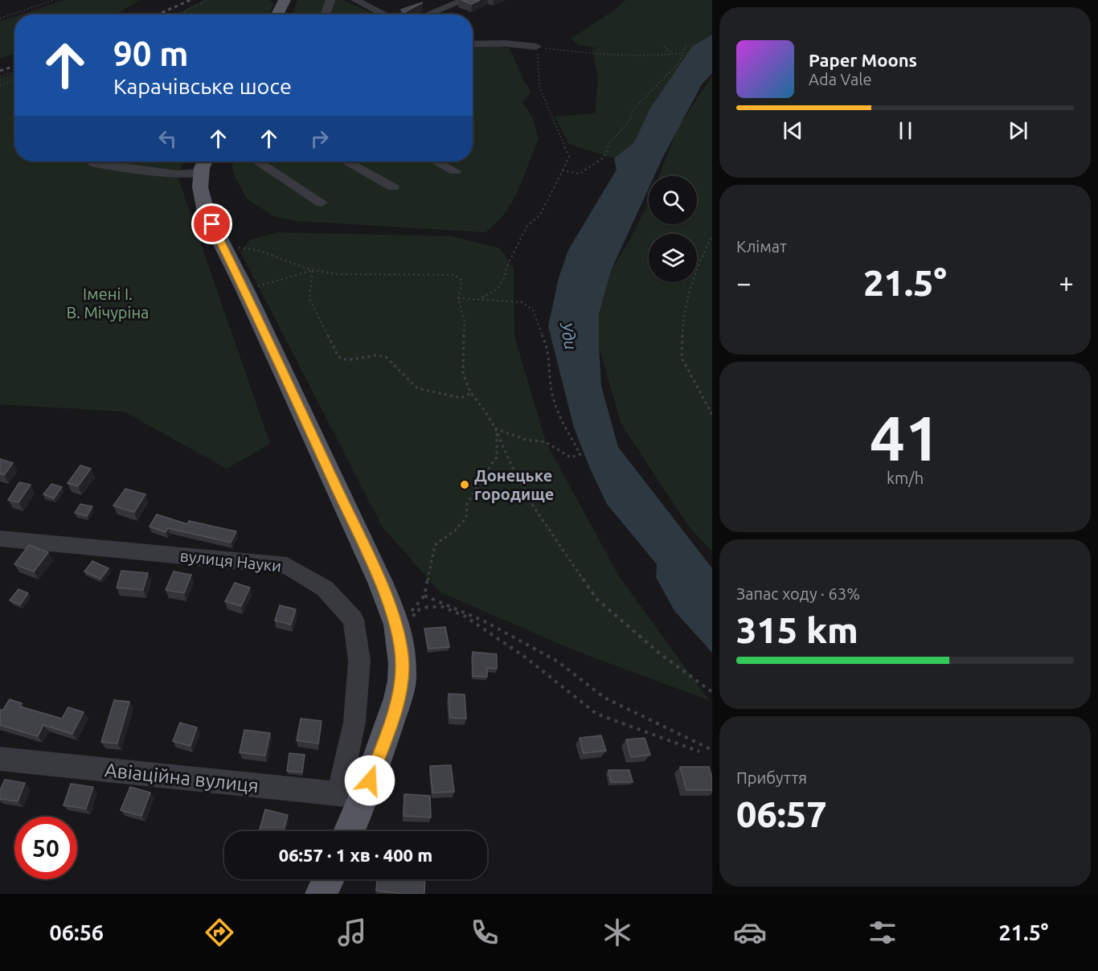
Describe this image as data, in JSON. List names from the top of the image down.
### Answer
{
  "streets": {
    "street": ["вулиця Науки", "Авіаційна вулиця"]
  },
  "crossings": [
    ["вулиця Науки", "Авіаційна вулиця"]
  ],
  "water": ["Уди"],
  "parks": ["Імені І. В. Мічуріна"],
  "places": ["Донецьке городище"],
  "page": {
    "turn": ["90 m", "Карачівське шосе"],
    "song": ["Paper Moons", "Ada Vale"],
    "tile": [
      "Клімат",
      ["41", "km/h"],
      ["Запас ходу · 63%", "315 km"],
      ["Прибуття", "06:57"]
    ],
    "heat": ["−", "21.5°", "+"],
    "limit": "50",
    "trip": "06:57 · 1 хв · 400 m",
    "tabs": ["06:56", "21.5°"]
  }
}
